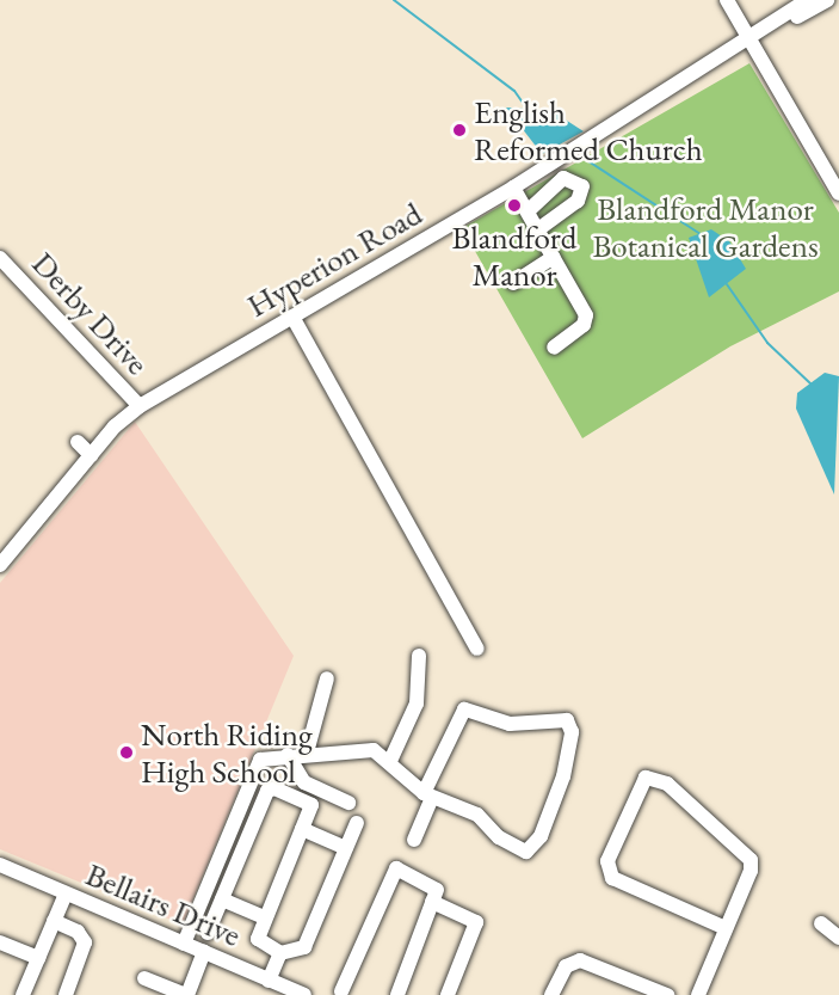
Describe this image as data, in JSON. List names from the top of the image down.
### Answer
{
  "streets": {
    "street": ["Hyperion Road", "Derby Drive", "Bellairs Drive"]
  },
  "crossings": [
    ["Hyperion Road", "Derby Drive"]
  ],
  "parks": ["Blandford Manor Botanical Gardens"],
  "places": ["English Reformed Church", "Blandford Manor", "North Riding High School"]
}
